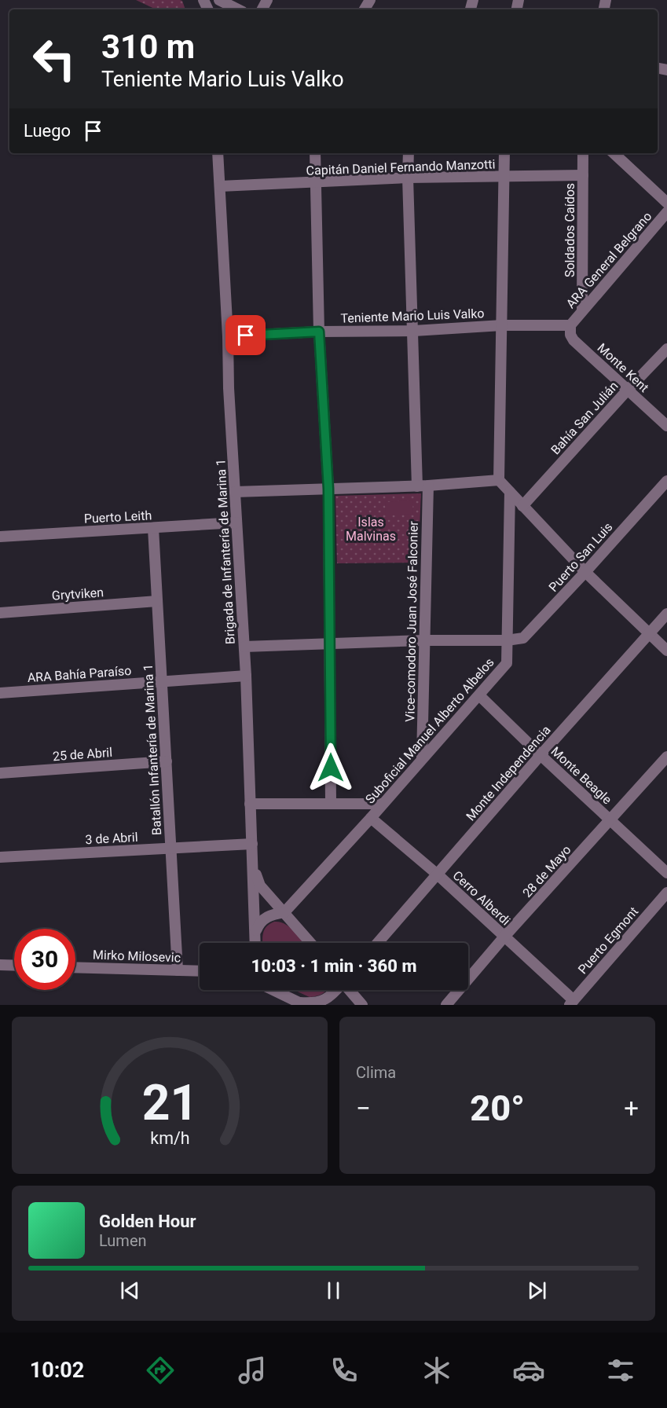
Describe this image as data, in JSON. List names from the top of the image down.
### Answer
{
  "streets": {
    "street": [
      "Capitán Daniel Fernando Manzotti",
      "Soldados Caídos",
      "ARA General Belgrano",
      "Teniente Mario Luis Valko",
      "Monte Kent",
      "Bahía San Julián",
      "Puerto Leith",
      "Brigada de Infantería de Marina 1",
      "Puerto San Luis",
      "Grytviken",
      "Vice-comodoro Juan José Falconier",
      "ARA Bahía Paraíso",
      "Suboficial Manuel Alberto Albelos",
      "Batallón Infantería de Marina 1",
      "25 de Abril",
      "Monte Independencia",
      "Monte Beagle",
      "3 de Abril",
      "28 de Mayo",
      "Cerro Alberdi",
      "Puerto Egmont",
      "Mirko Milosevic"
    ]
  },
  "crossings": [
    ["Capitán Daniel Fernando Manzotti", "Soldados Caídos"],
    ["Capitán Daniel Fernando Manzotti", "Brigada de Infantería de Marina 1"],
    ["Capitán Daniel Fernando Manzotti", "Vice-comodoro Juan José Falconier"],
    ["Soldados Caídos", "ARA General Belgrano"],
    ["ARA General Belgrano", "Teniente Mario Luis Valko"],
    ["ARA General Belgrano", "Monte Kent"],
    ["Teniente Mario Luis Valko", "Monte Kent"],
    ["Teniente Mario Luis Valko", "Brigada de Infantería de Marina 1"],
    ["Teniente Mario Luis Valko", "Vice-comodoro Juan José Falconier"],
    ["Monte Kent", "Bahía San Julián"],
    ["Puerto Leith", "Brigada de Infantería de Marina 1"],
    ["Puerto Leith", "Batallón Infantería de Marina 1"],
    ["Brigada de Infantería de Marina 1", "Puerto San Luis"],
    ["Brigada de Infantería de Marina 1", "ARA Bahía Paraíso"],
    ["Brigada de Infantería de Marina 1", "Suboficial Manuel Alberto Albelos"],
    ["Brigada de Infantería de Marina 1", "3 de Abril"],
    ["Puerto San Luis", "Vice-comodoro Juan José Falconier"],
    ["Puerto San Luis", "Suboficial Manuel Alberto Albelos"],
    ["Grytviken", "Batallón Infantería de Marina 1"],
    ["Vice-comodoro Juan José Falconier", "Suboficial Manuel Alberto Albelos"],
    ["ARA Bahía Paraíso", "Batallón Infantería de Marina 1"],
    ["Suboficial Manuel Alberto Albelos", "Monte Beagle"],
    ["Suboficial Manuel Alberto Albelos", "Cerro Alberdi"],
    ["Batallón Infantería de Marina 1", "25 de Abril"],
    ["Batallón Infantería de Marina 1", "3 de Abril"],
    ["Batallón Infantería de Marina 1", "Mirko Milosevic"],
    ["Monte Independencia", "Monte Beagle"],
    ["Monte Independencia", "Cerro Alberdi"],
    ["Monte Beagle", "28 de Mayo"],
    ["28 de Mayo", "Cerro Alberdi"],
    ["Cerro Alberdi", "Puerto Egmont"]
  ],
  "parks": ["Islas Malvinas"],
  "page": {
    "turn": ["310 m", "Teniente Mario Luis Valko"],
    "then": "Luego",
    "limit": "30",
    "trip": "10:03 · 1 min · 360 m",
    "tile": "Clima",
    "heat": ["−", "20°", "+"],
    "song": ["Golden Hour", "Lumen"],
    "tabs": "10:02",
    "gauge": ["21", "km/h"]
  }
}
